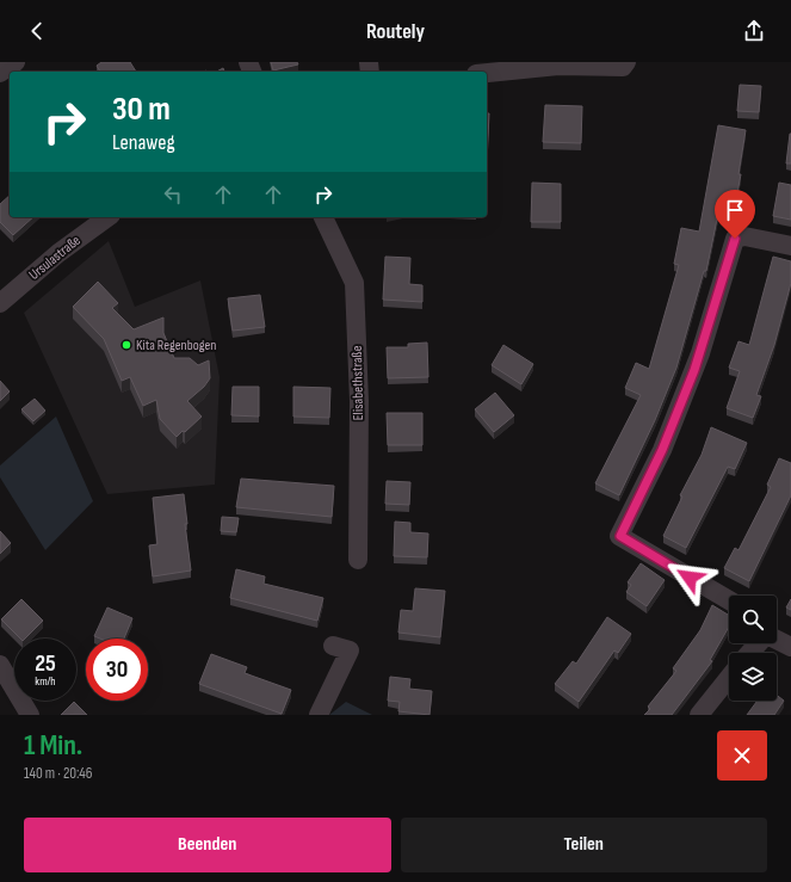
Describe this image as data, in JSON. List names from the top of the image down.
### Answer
{
  "streets": {
    "street": ["Ursulastraße", "Elisabethstraße"]
  },
  "places": ["Kita Regenbogen"],
  "page": {
    "header": "Routely",
    "turn": ["30 m", "Lenaweg"],
    "speed": "25 km/h",
    "limit": "30",
    "heading": ["1 Min.", "140 m · 20:46"],
    "buttons": ["Beenden", "Teilen"]
  }
}
